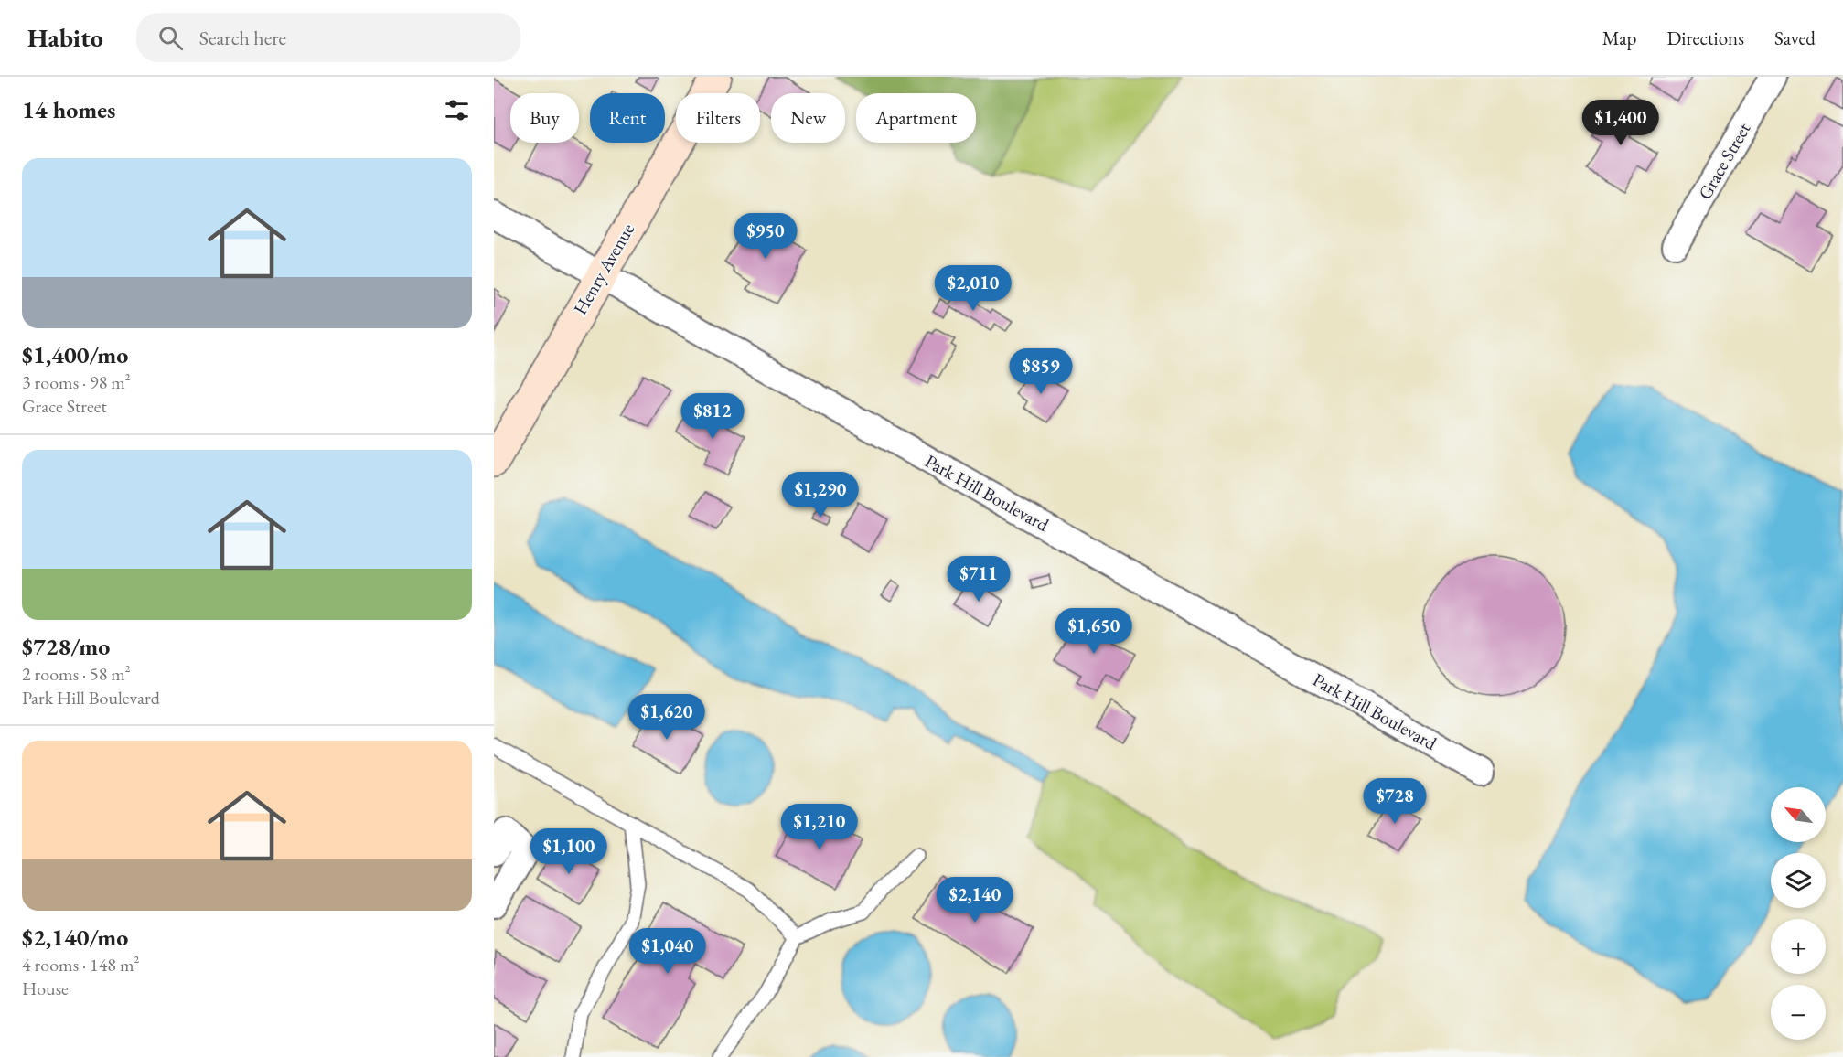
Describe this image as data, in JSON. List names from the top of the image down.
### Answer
{
  "streets": {
    "street": ["Grace Street", "Henry Avenue", "Park Hill Boulevard"]
  },
  "crossings": [
    ["Henry Avenue", "Park Hill Boulevard"]
  ],
  "north": "top left",
  "page": {
    "header": "Habito",
    "search": "Search here",
    "nav": ["Map", "Directions", "Saved"],
    "heading": "14 homes",
    "chip": [
      "Buy",
      "Rent",
      "Filters",
      "New",
      "Apartment"
    ],
    "price": [
      "$1,400",
      "$950",
      "$2,010",
      "$859",
      "$812",
      "$1,290",
      "$711",
      "$1,650",
      "$1,620",
      "$728",
      "$1,210",
      "$1,100",
      "$2,140",
      "$1,040"
    ],
    "list": [
      {
        "name": "$1,400/mo",
        "note": "3 rooms · 98 m² · Grace Street"
      },
      {
        "name": "$728/mo",
        "note": "2 rooms · 58 m² · Park Hill Boulevard"
      },
      {
        "name": "$2,140/mo",
        "note": "4 rooms · 148 m² · House"
      }
    ],
    "map_buttons": ["+", "−"]
  }
}
